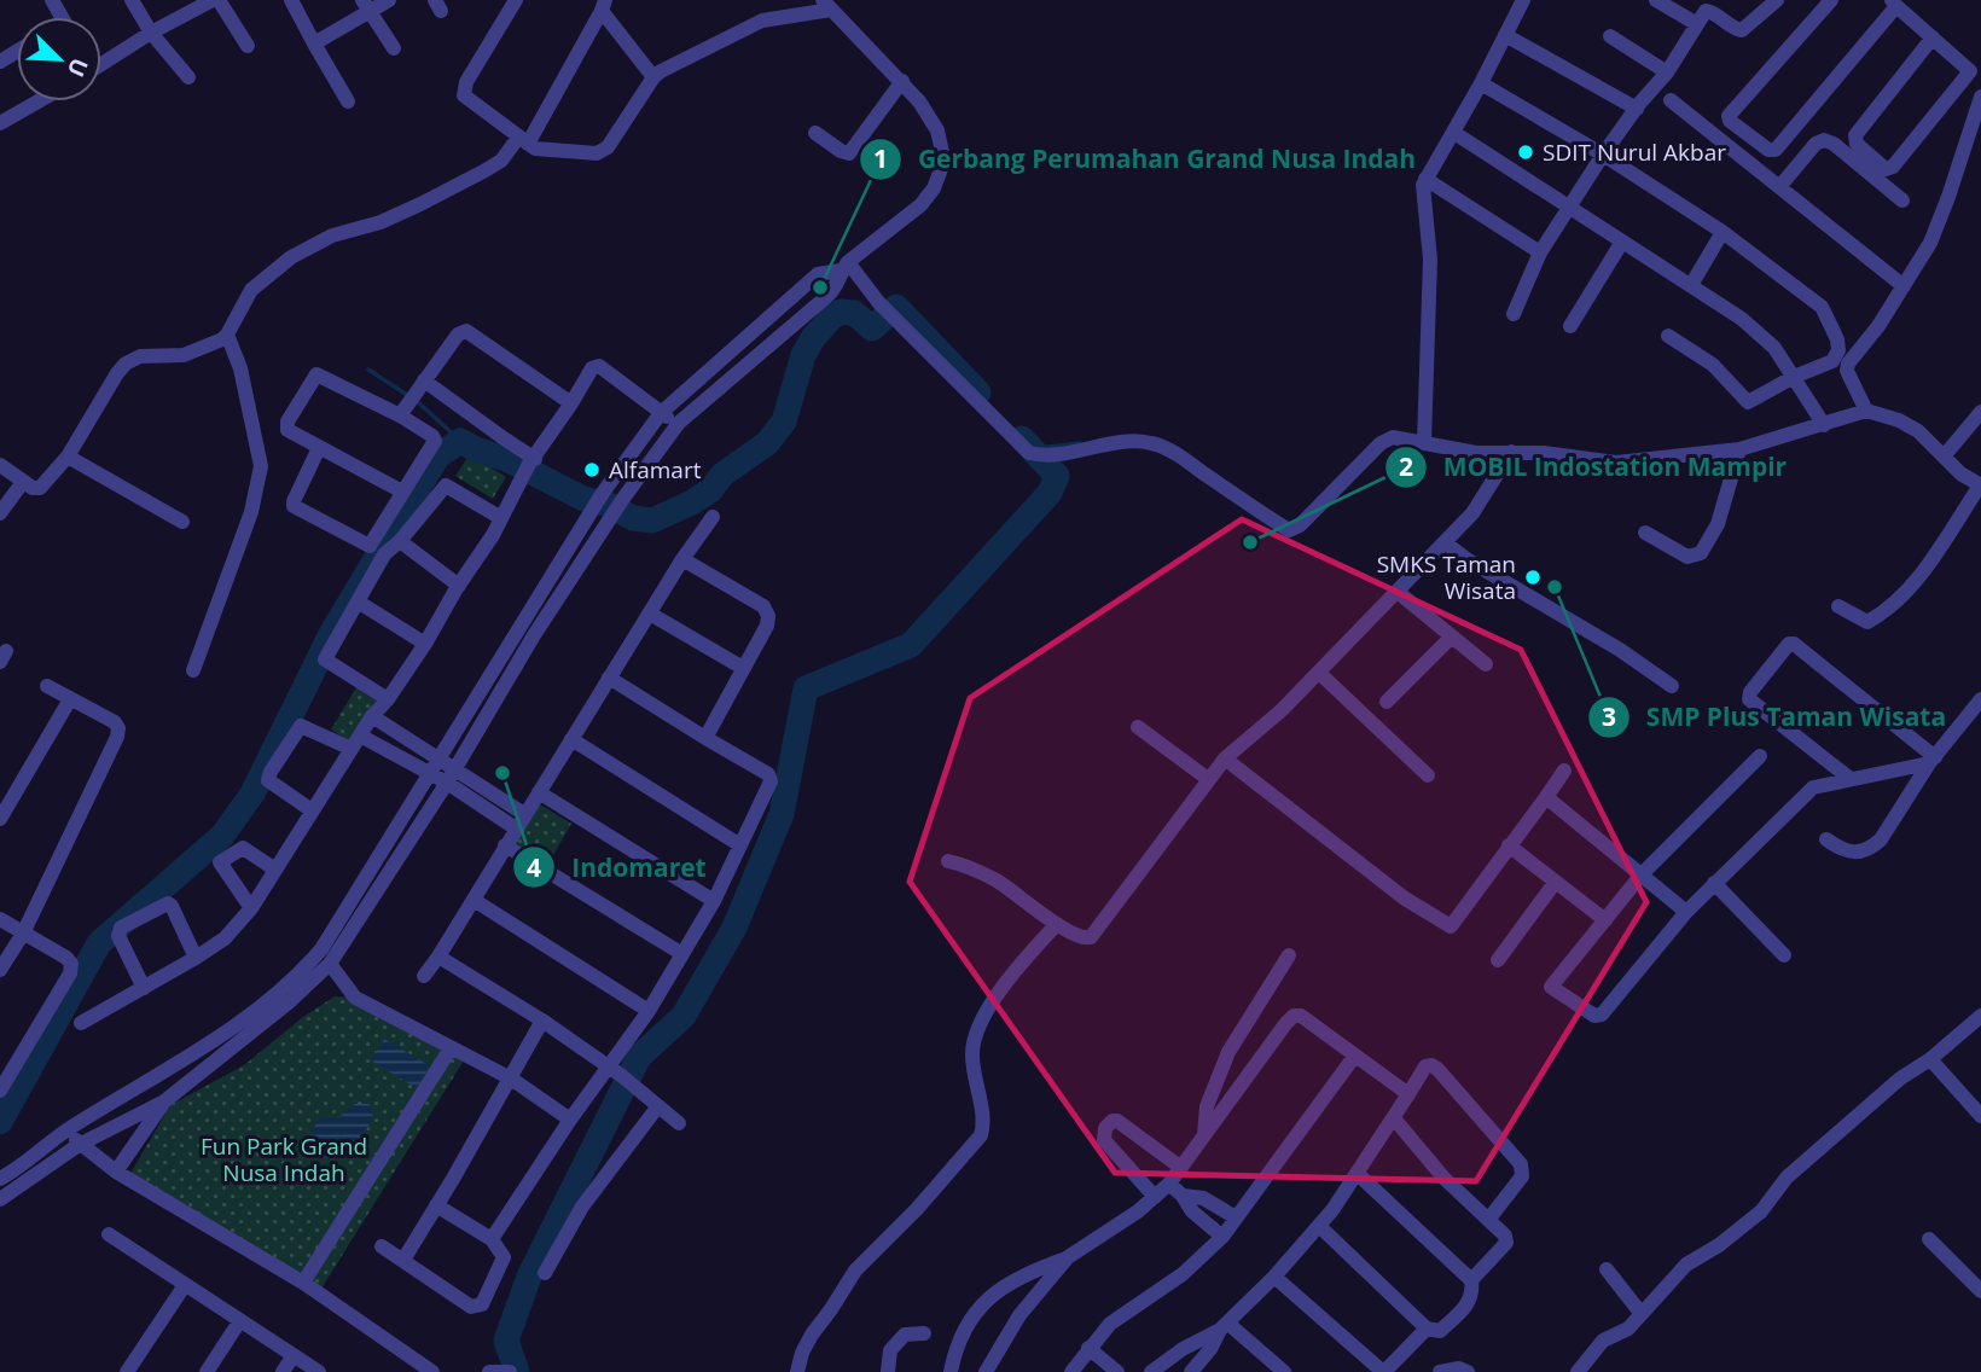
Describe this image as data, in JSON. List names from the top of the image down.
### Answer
{
  "parks": ["Fun Park Grand Nusa Indah"],
  "places": [
    "SDIT Nurul Akbar",
    "Gerbang Perumahan Grand Nusa Indah",
    "Alfamart",
    "MOBIL Indostation Mampir",
    "SMKS Taman Wisata",
    "SMP Plus Taman Wisata",
    "Indomaret"
  ],
  "north": "bottom right"
}
